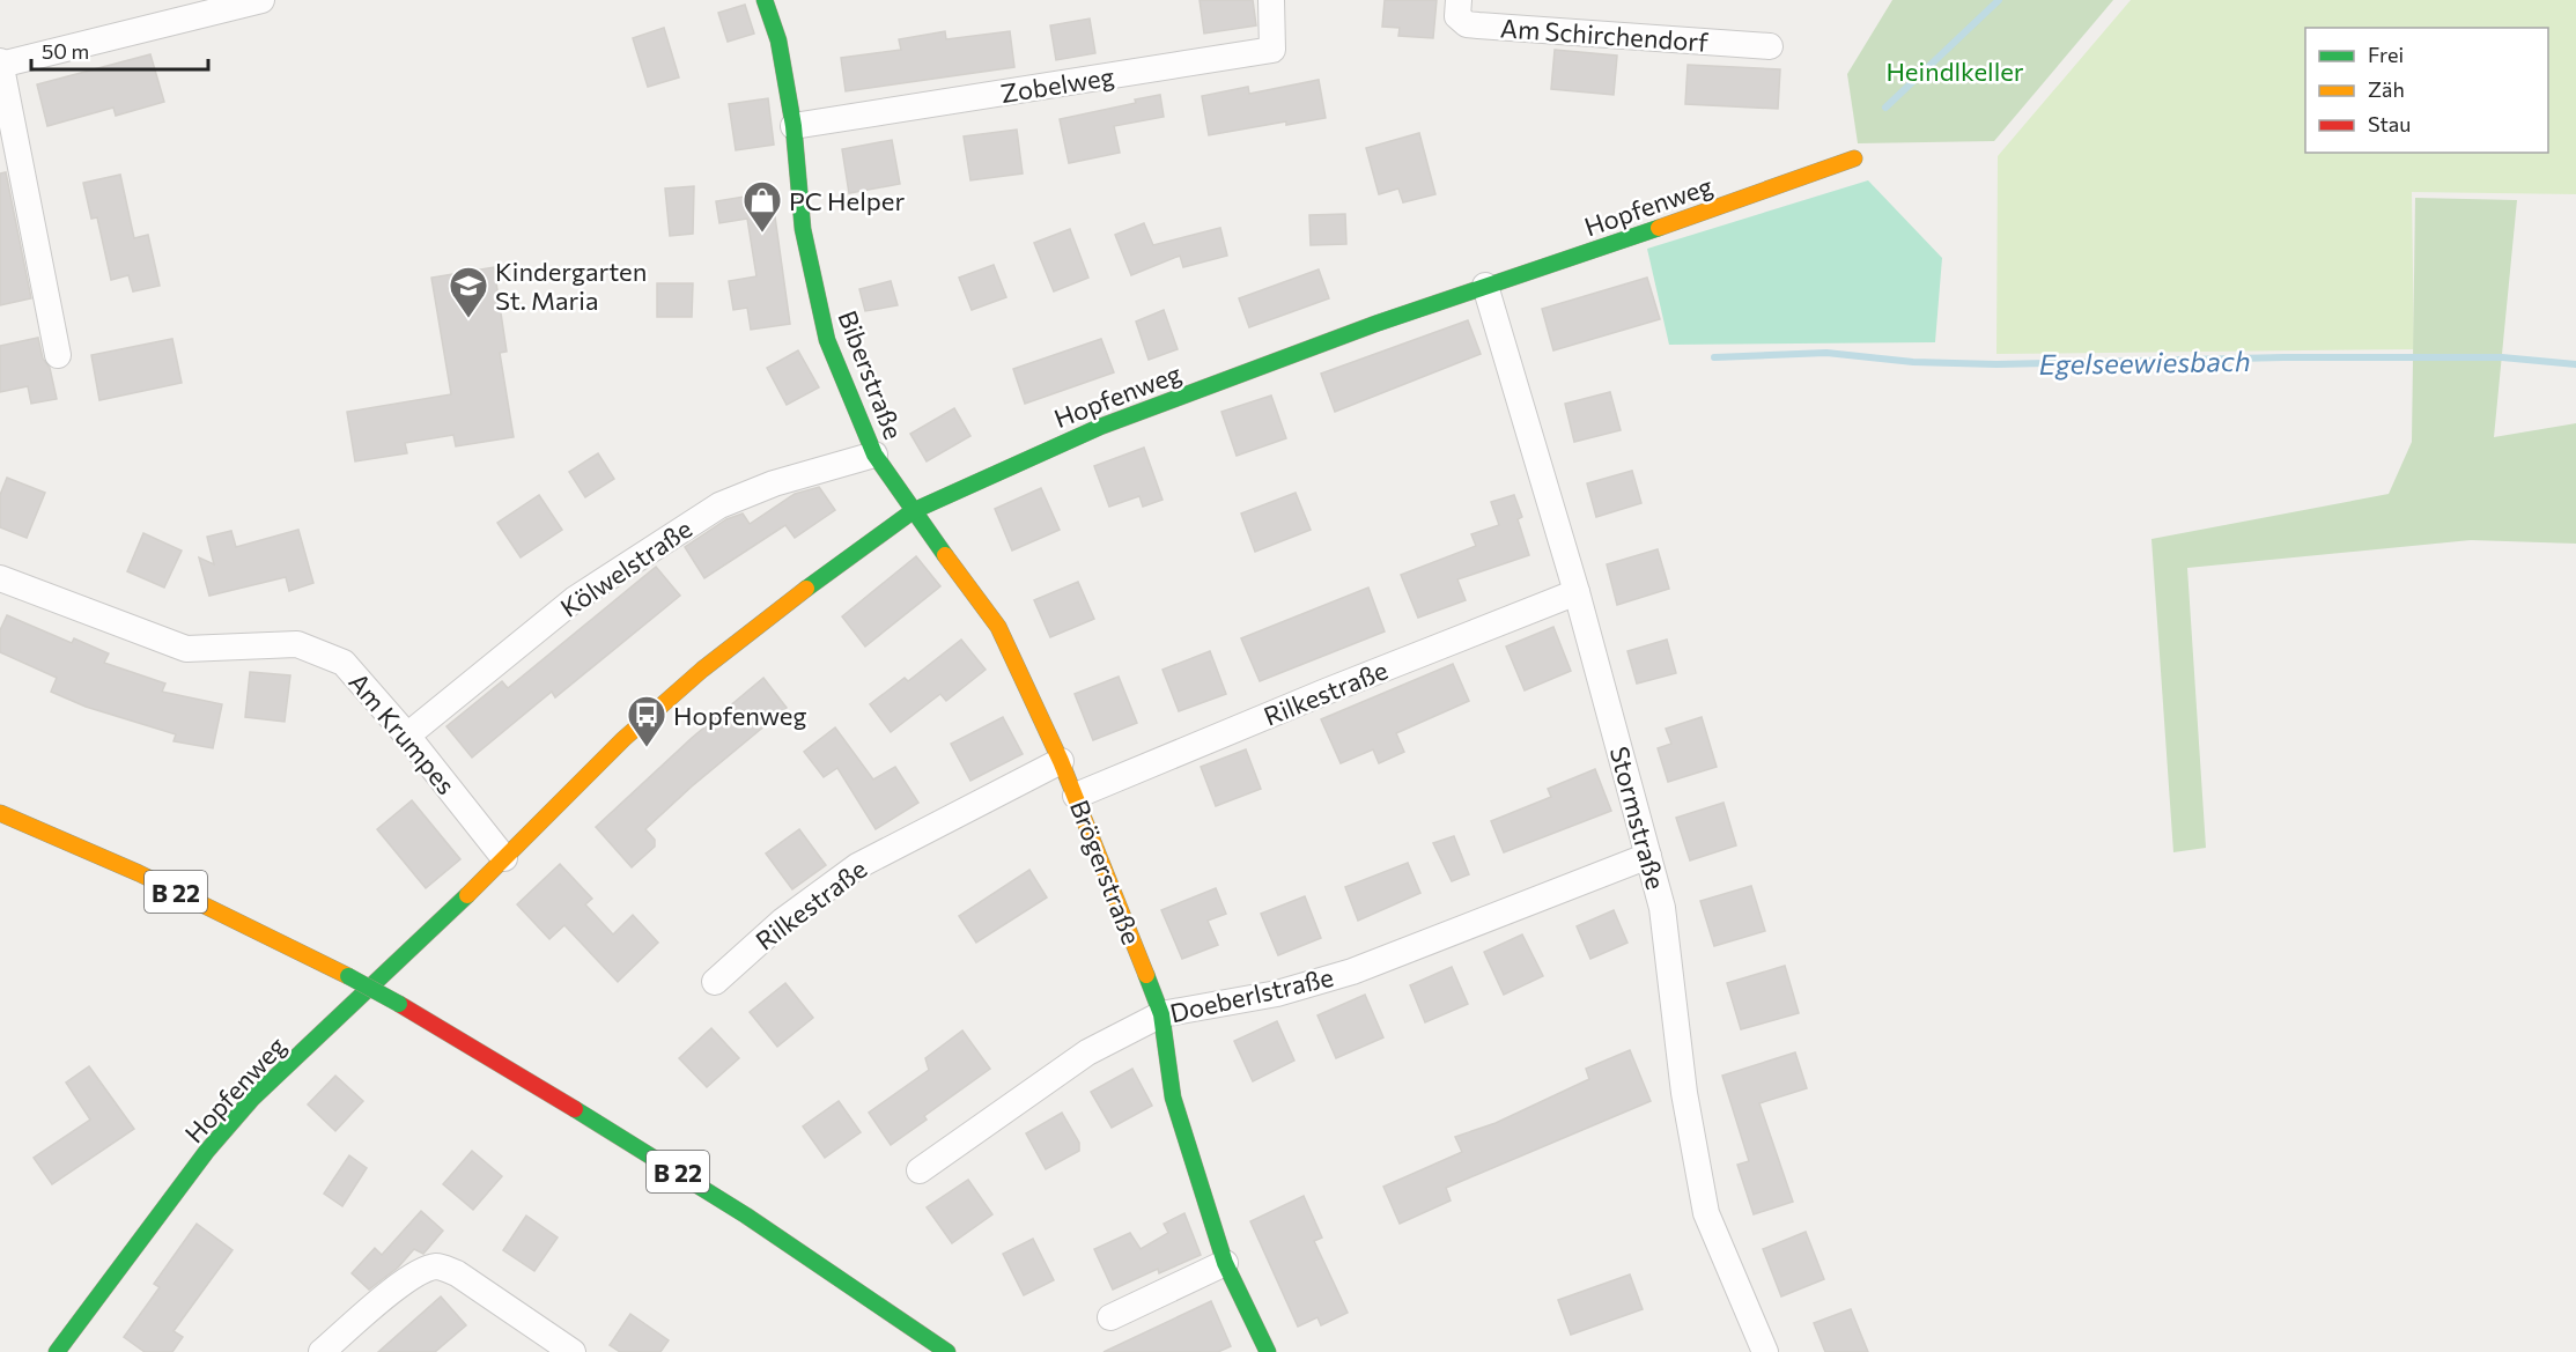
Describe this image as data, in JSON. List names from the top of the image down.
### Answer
{
  "streets": {
    "street": [
      "Am Schirchendorf",
      "Zobelweg",
      "Hopfenweg",
      "Biberstraße",
      "Kölwelstraße",
      "Rilkestraße",
      "Am Krumpes",
      "Stormstraße",
      "Brögerstraße",
      "B 22",
      "Doeberlstraße"
    ]
  },
  "crossings": [
    ["Zobelweg", "Biberstraße"],
    ["Hopfenweg", "Biberstraße"],
    ["Hopfenweg", "Am Krumpes"],
    ["Hopfenweg", "Stormstraße"],
    ["Hopfenweg", "Brögerstraße"],
    ["Biberstraße", "Kölwelstraße"],
    ["Biberstraße", "Brögerstraße"],
    ["Kölwelstraße", "Am Krumpes"],
    ["Rilkestraße", "Stormstraße"],
    ["Rilkestraße", "Brögerstraße"],
    ["Stormstraße", "Doeberlstraße"],
    ["Brögerstraße", "Doeberlstraße"]
  ],
  "water": ["Egelseewiesbach"],
  "parks": ["Heindlkeller"],
  "places": {
    "shop": ["PC Helper"],
    "school or university": ["Kindergarten St. Maria"],
    "bus stop": ["Hopfenweg"]
  },
  "legend": ["Frei", "Zäh", "Stau"],
  "scale_bar": "50 m"
}
